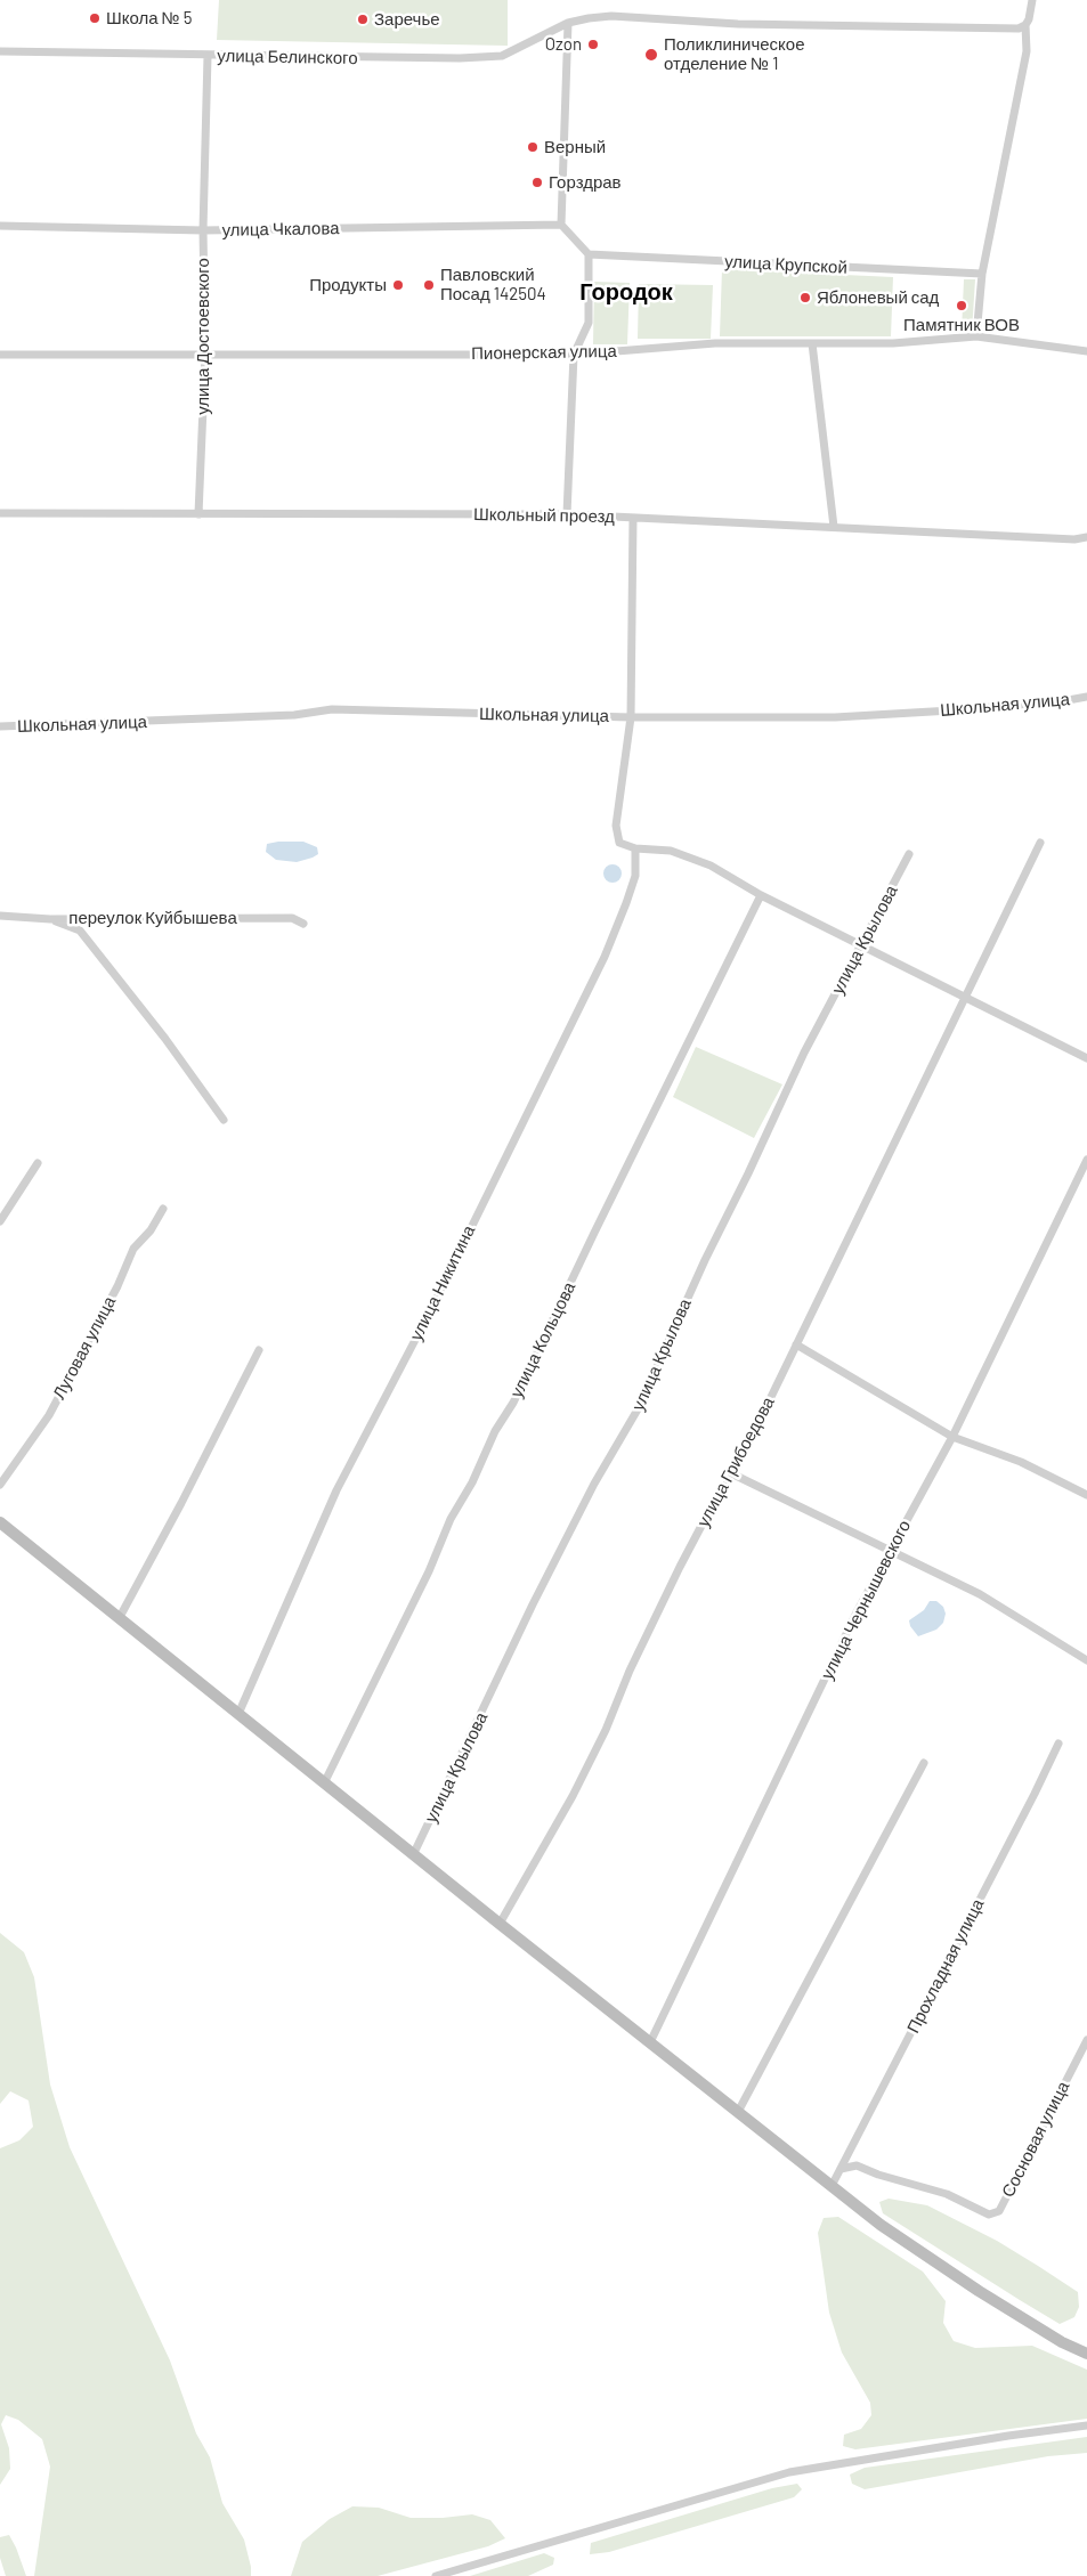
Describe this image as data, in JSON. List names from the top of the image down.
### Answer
{
  "streets": {
    "street": [
      "улица Белинского",
      "улица Чкалова",
      "улица Крупской",
      "улица Достоевского",
      "Пионерская улица",
      "Школьный проезд",
      "Школьная улица",
      "переулок Куйбышева",
      "улица Крылова",
      "улица Никитина",
      "улица Кольцова",
      "Луговая улица",
      "улица Грибоедова",
      "улица Чернышевского",
      "Прохладная улица",
      "Сосновая улица"
    ]
  },
  "crossings": [
    ["улица Белинского", "улица Достоевского"],
    ["улица Чкалова", "улица Достоевского"],
    ["улица Достоевского", "Пионерская улица"],
    ["улица Достоевского", "Школьный проезд"],
    ["Прохладная улица", "Сосновая улица"]
  ],
  "districts": ["Городок"],
  "places": [
    "Школа № 5",
    "Заречье",
    "Ozon",
    "Поликлиническое отделение № 1",
    "Верный",
    "Горздрав",
    "Продукты",
    "Павловский Посад 142504",
    "Яблоневый сад",
    "Памятник ВОВ"
  ]
}
